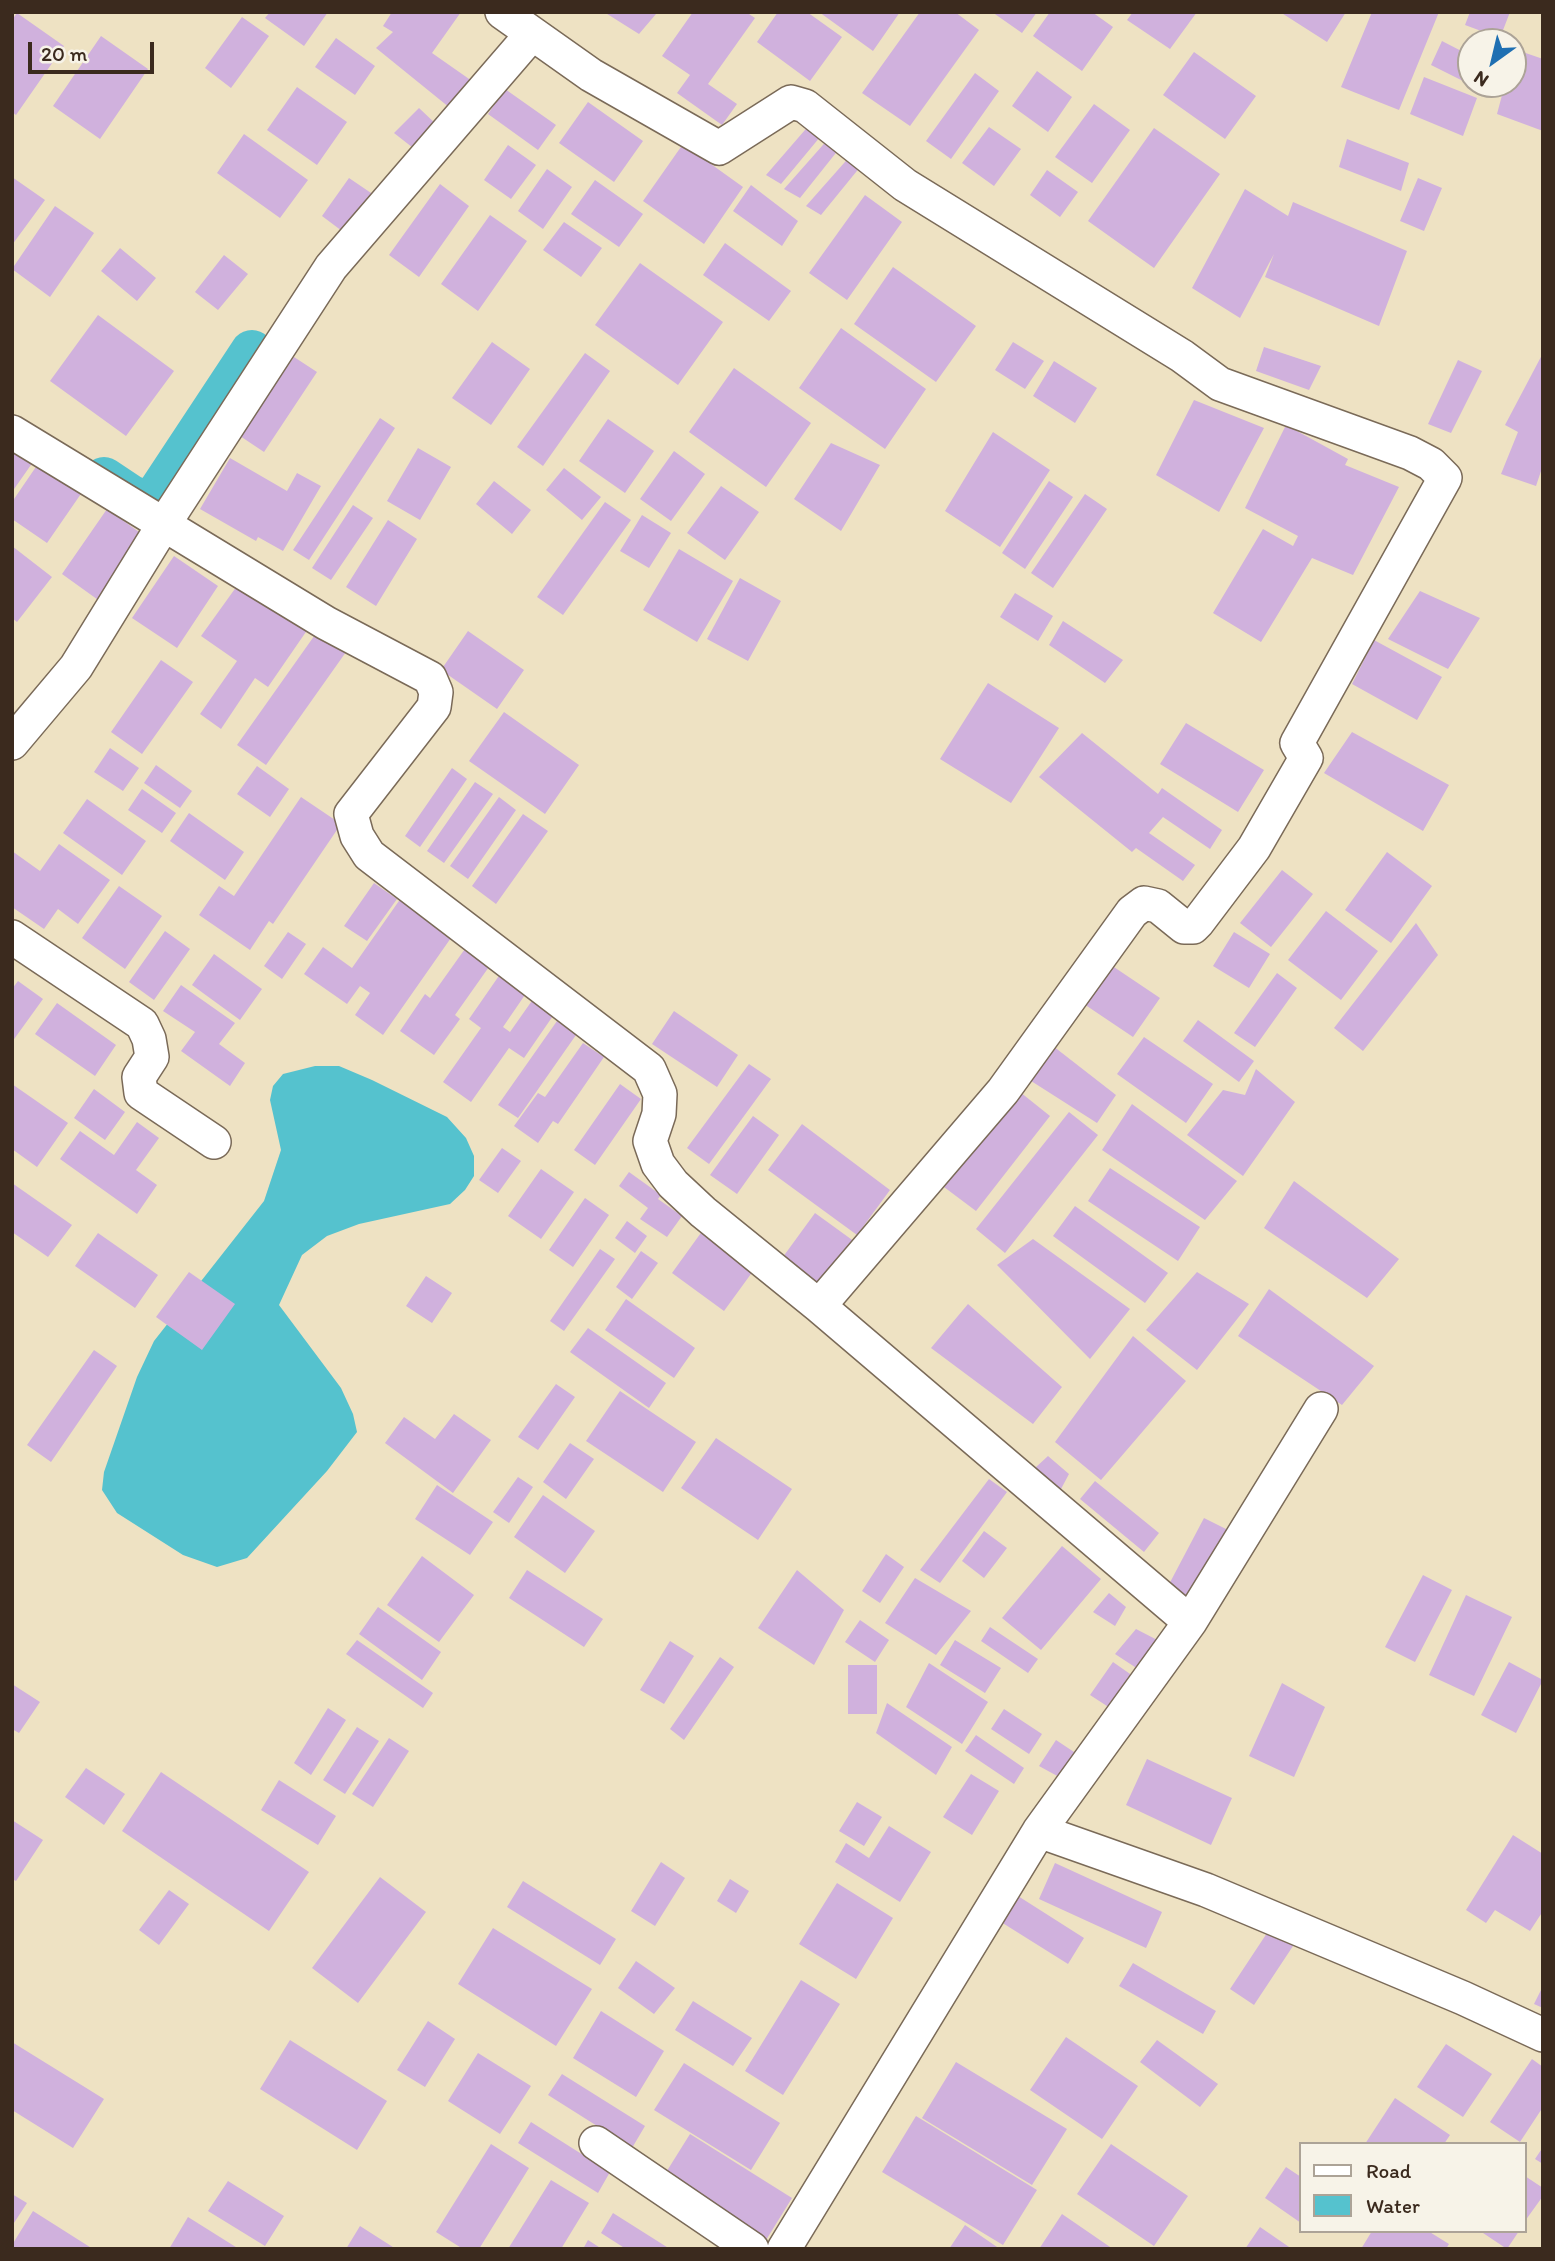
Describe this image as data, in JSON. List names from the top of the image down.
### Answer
{
  "legend": ["Road", "Water"],
  "scale_bar": "20 m",
  "north": "bottom left"
}
